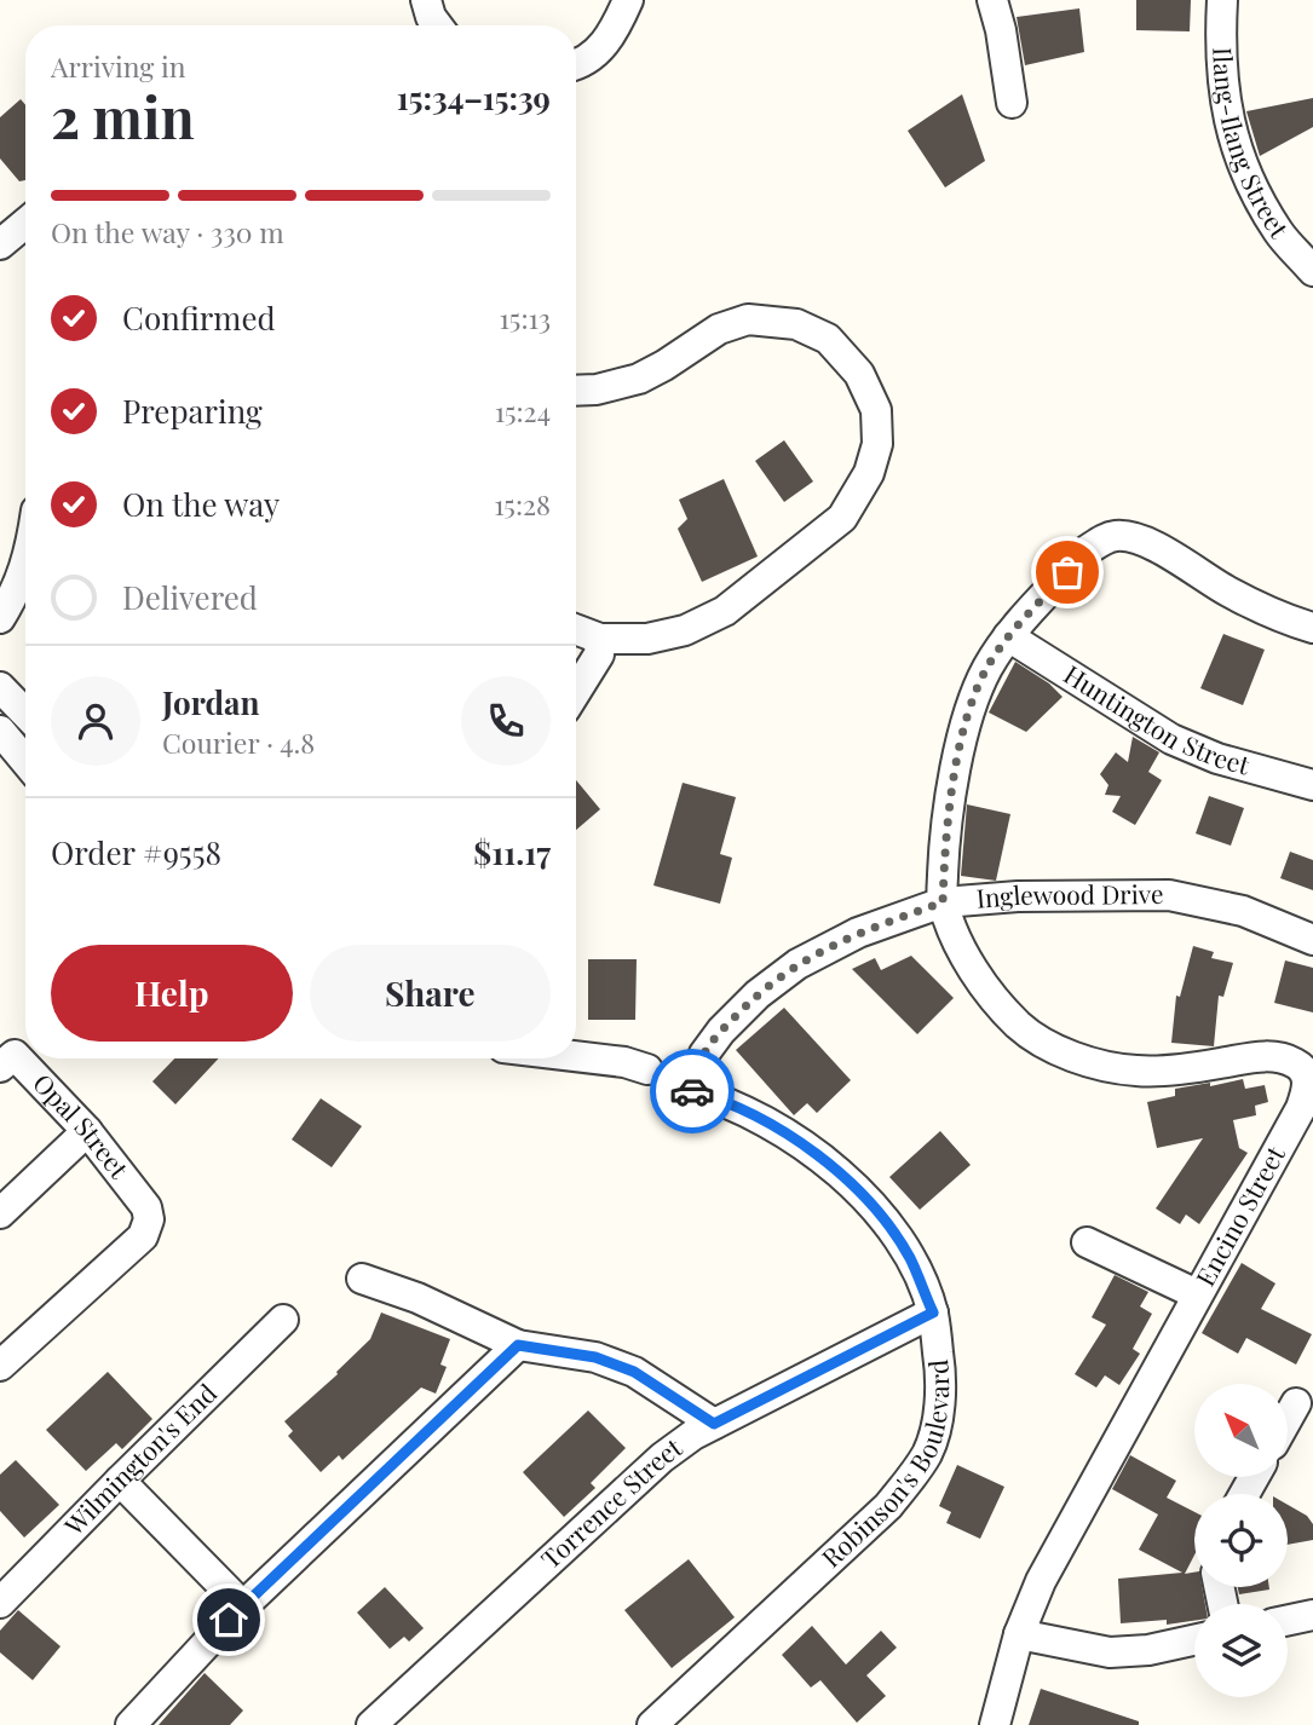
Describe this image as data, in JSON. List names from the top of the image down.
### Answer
{
  "streets": {
    "street": [
      "Ilang-Ilang Street",
      "Huntington Street",
      "Inglewood Drive",
      "Opal Street",
      "Encino Street",
      "Robinson's Boulevard",
      "Wilmington's End",
      "Torrence Street"
    ]
  },
  "crossings": [
    ["Huntington Street", "Encino Street"],
    ["Inglewood Drive", "Encino Street"],
    ["Inglewood Drive", "Robinson's Boulevard"],
    ["Robinson's Boulevard", "Torrence Street"]
  ],
  "north": "top left",
  "page": {
    "heading": ["2 min", "Arriving in", "15:34–15:39"],
    "panel": [
      "Jordan",
      "Courier · 4.8",
      "Order #9558",
      "$11.17"
    ],
    "bar": "On the way · 330 m",
    "list": [
      ["Confirmed", "15:13"],
      ["Preparing", "15:24"],
      ["On the way", "15:28"],
      "Delivered"
    ],
    "buttons": ["Help", "Share"]
  }
}
